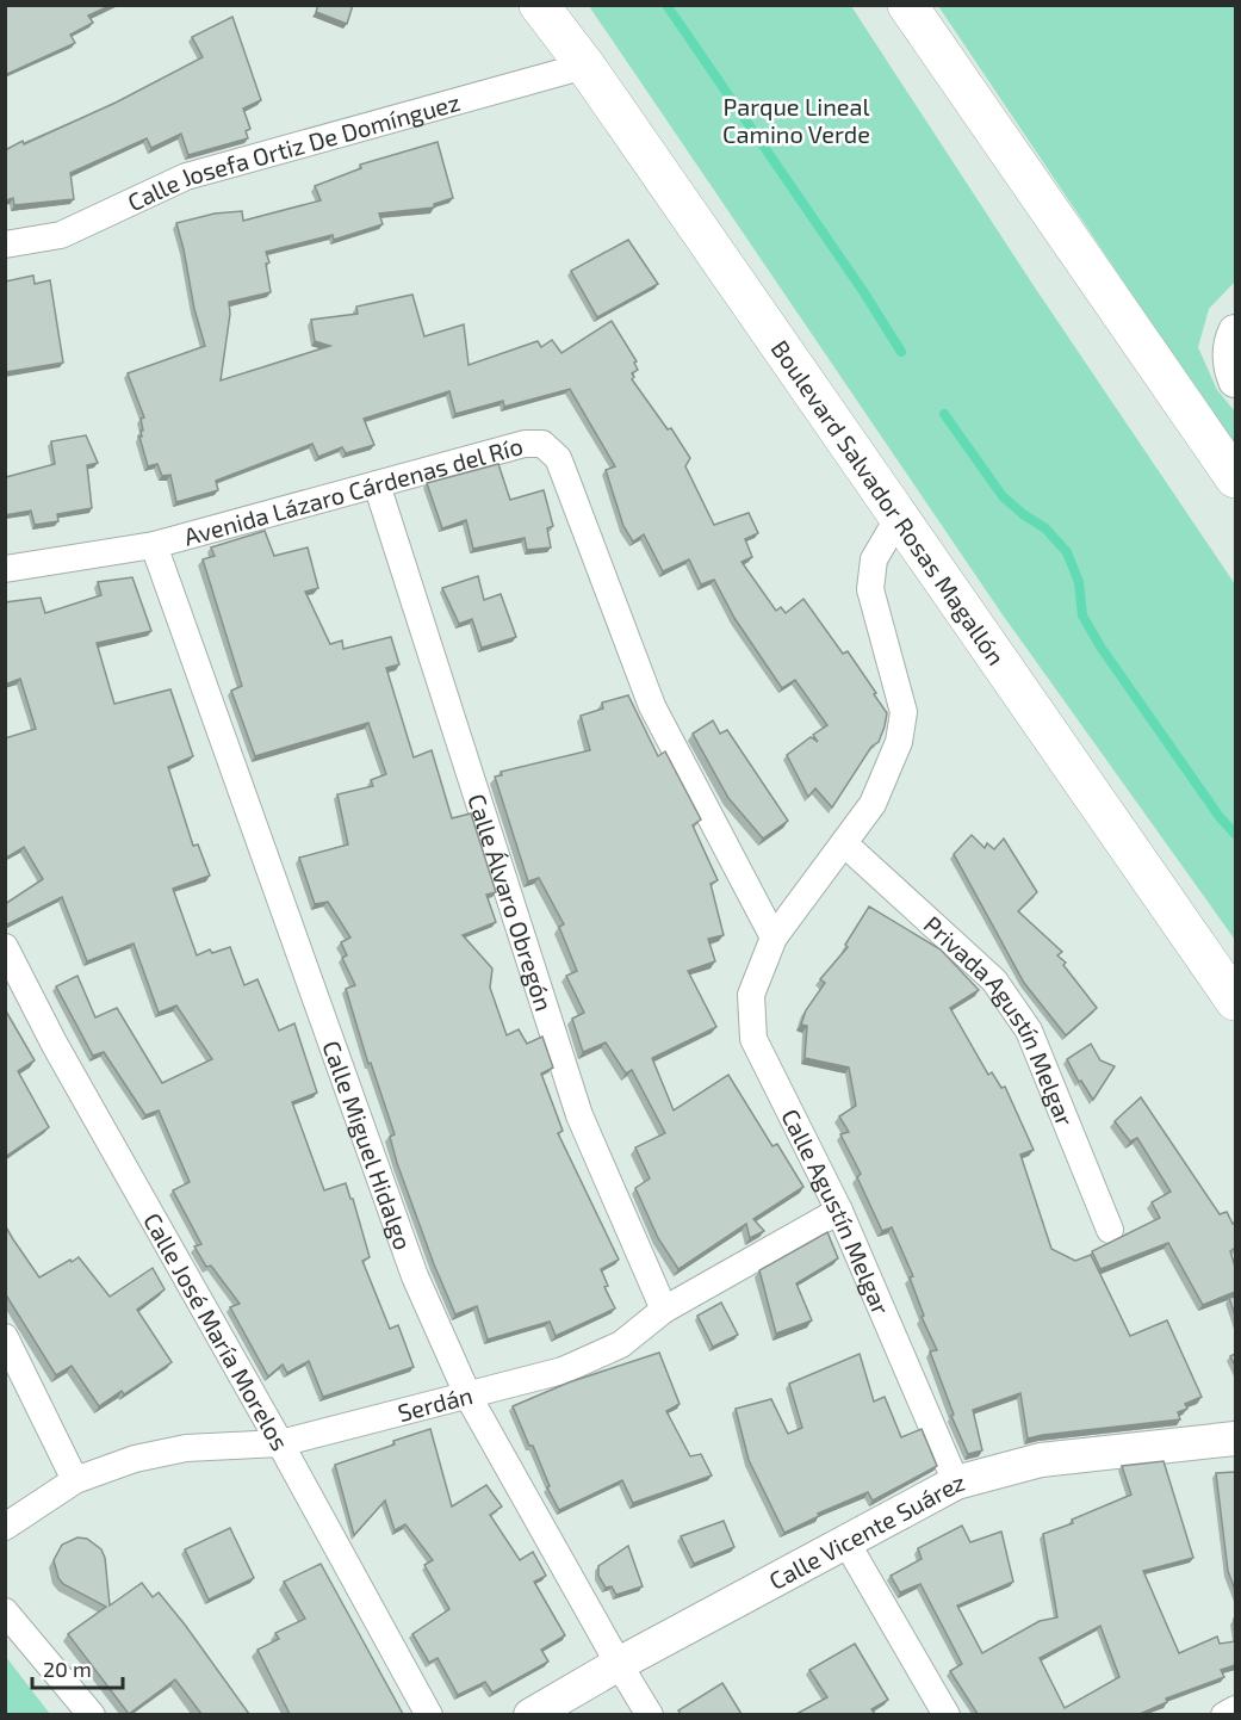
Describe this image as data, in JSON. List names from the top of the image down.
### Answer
{
  "streets": {
    "highway": ["Boulevard Salvador Rosas Magallón"],
    "street": [
      "Calle Josefa Ortiz De Domínguez",
      "Avenida Lázaro Cárdenas del Río",
      "Calle Álvaro Obregón",
      "Privada Agustín Melgar",
      "Calle Miguel Hidalgo",
      "Calle Agustín Melgar",
      "Calle José María Morelos",
      "Serdán",
      "Calle Vicente Suárez"
    ]
  },
  "crossings": [
    ["Calle Josefa Ortiz De Domínguez", "Boulevard Salvador Rosas Magallón"],
    ["Avenida Lázaro Cárdenas del Río", "Calle Álvaro Obregón"],
    ["Avenida Lázaro Cárdenas del Río", "Calle Miguel Hidalgo"],
    ["Avenida Lázaro Cárdenas del Río", "Calle Agustín Melgar"],
    ["Boulevard Salvador Rosas Magallón", "Calle Agustín Melgar"],
    ["Calle Álvaro Obregón", "Serdán"],
    ["Privada Agustín Melgar", "Calle Agustín Melgar"],
    ["Calle Miguel Hidalgo", "Serdán"],
    ["Calle Miguel Hidalgo", "Calle Vicente Suárez"],
    ["Calle Agustín Melgar", "Serdán"],
    ["Calle Agustín Melgar", "Calle Vicente Suárez"],
    ["Calle José María Morelos", "Serdán"]
  ],
  "parks": ["Parque Lineal Camino Verde"],
  "scale_bar": "20 m"
}
